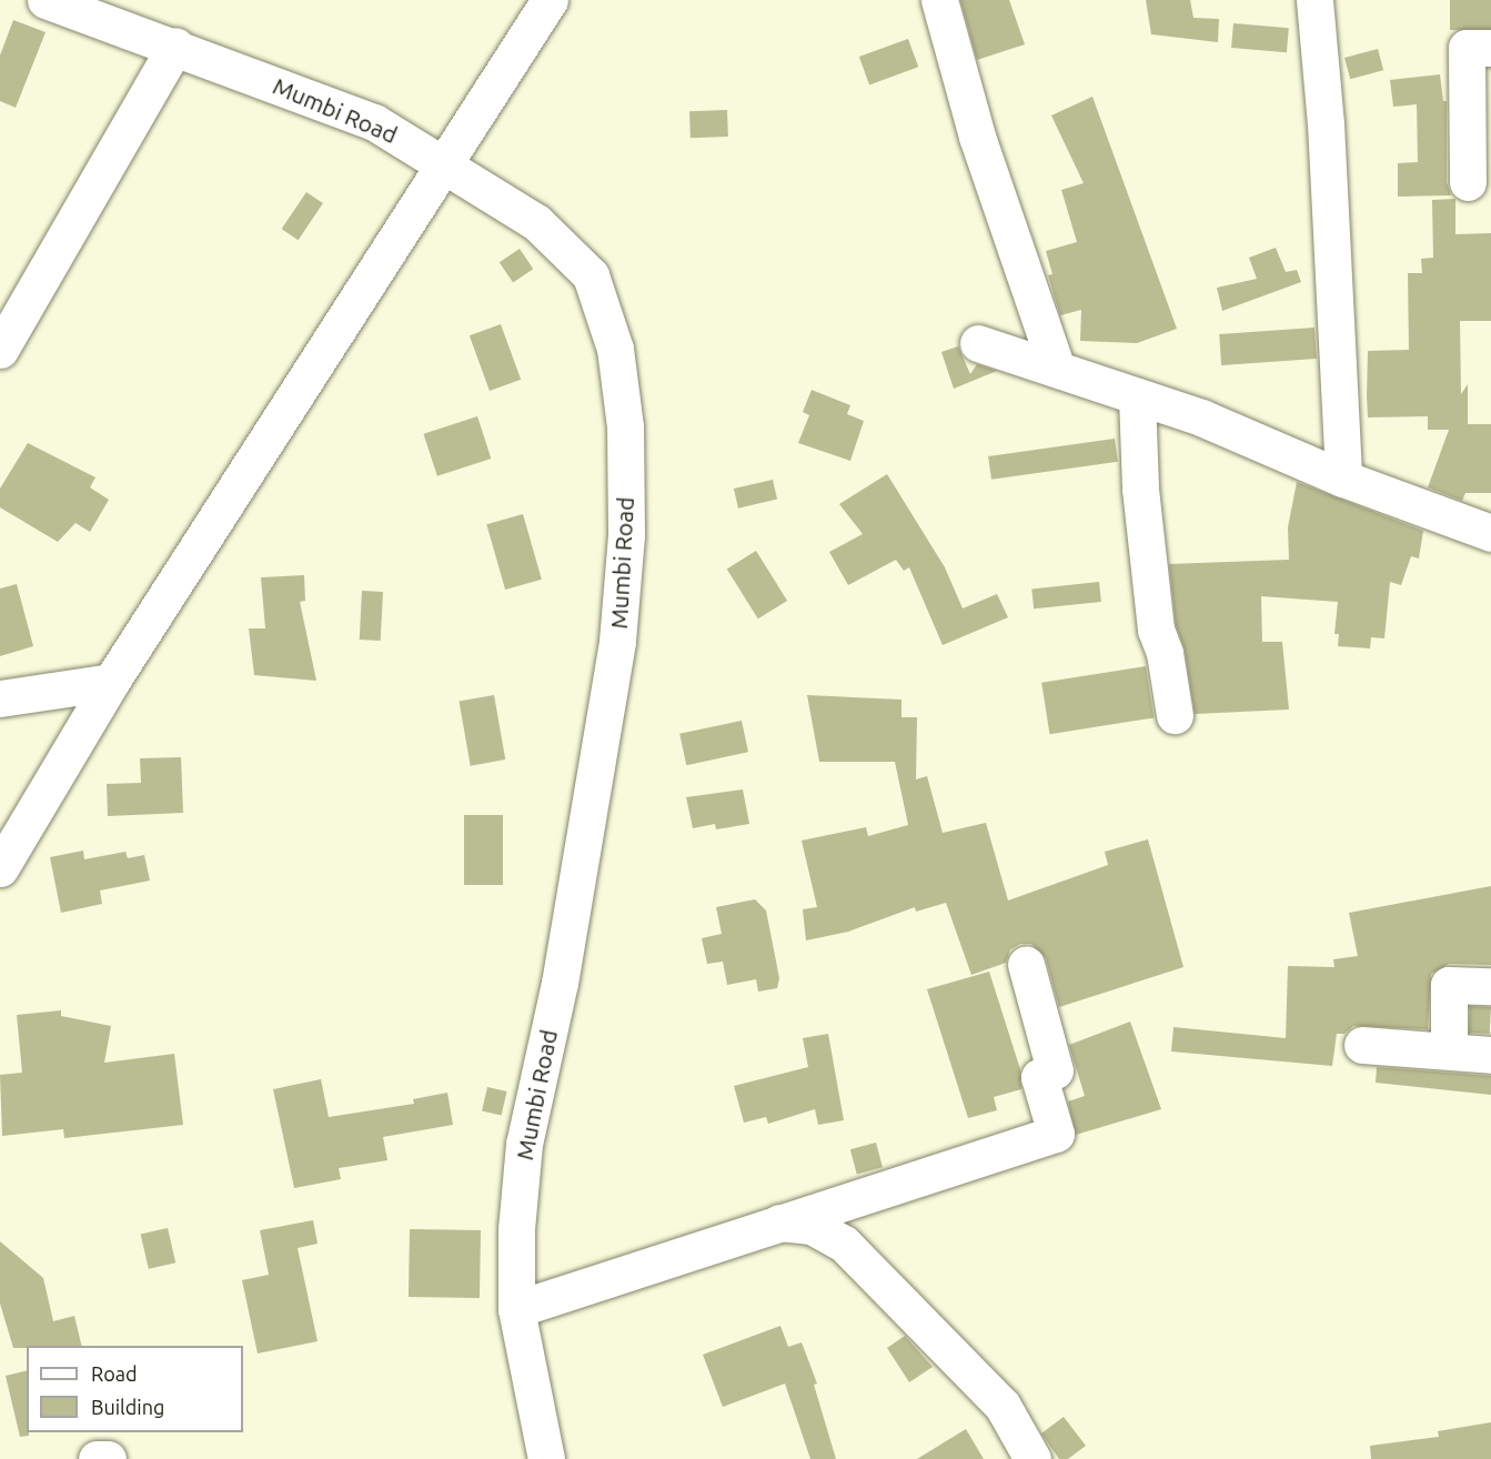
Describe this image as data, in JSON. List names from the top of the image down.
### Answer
{
  "streets": {
    "street": ["Mumbi Road"]
  },
  "legend": ["Road", "Building"]
}
